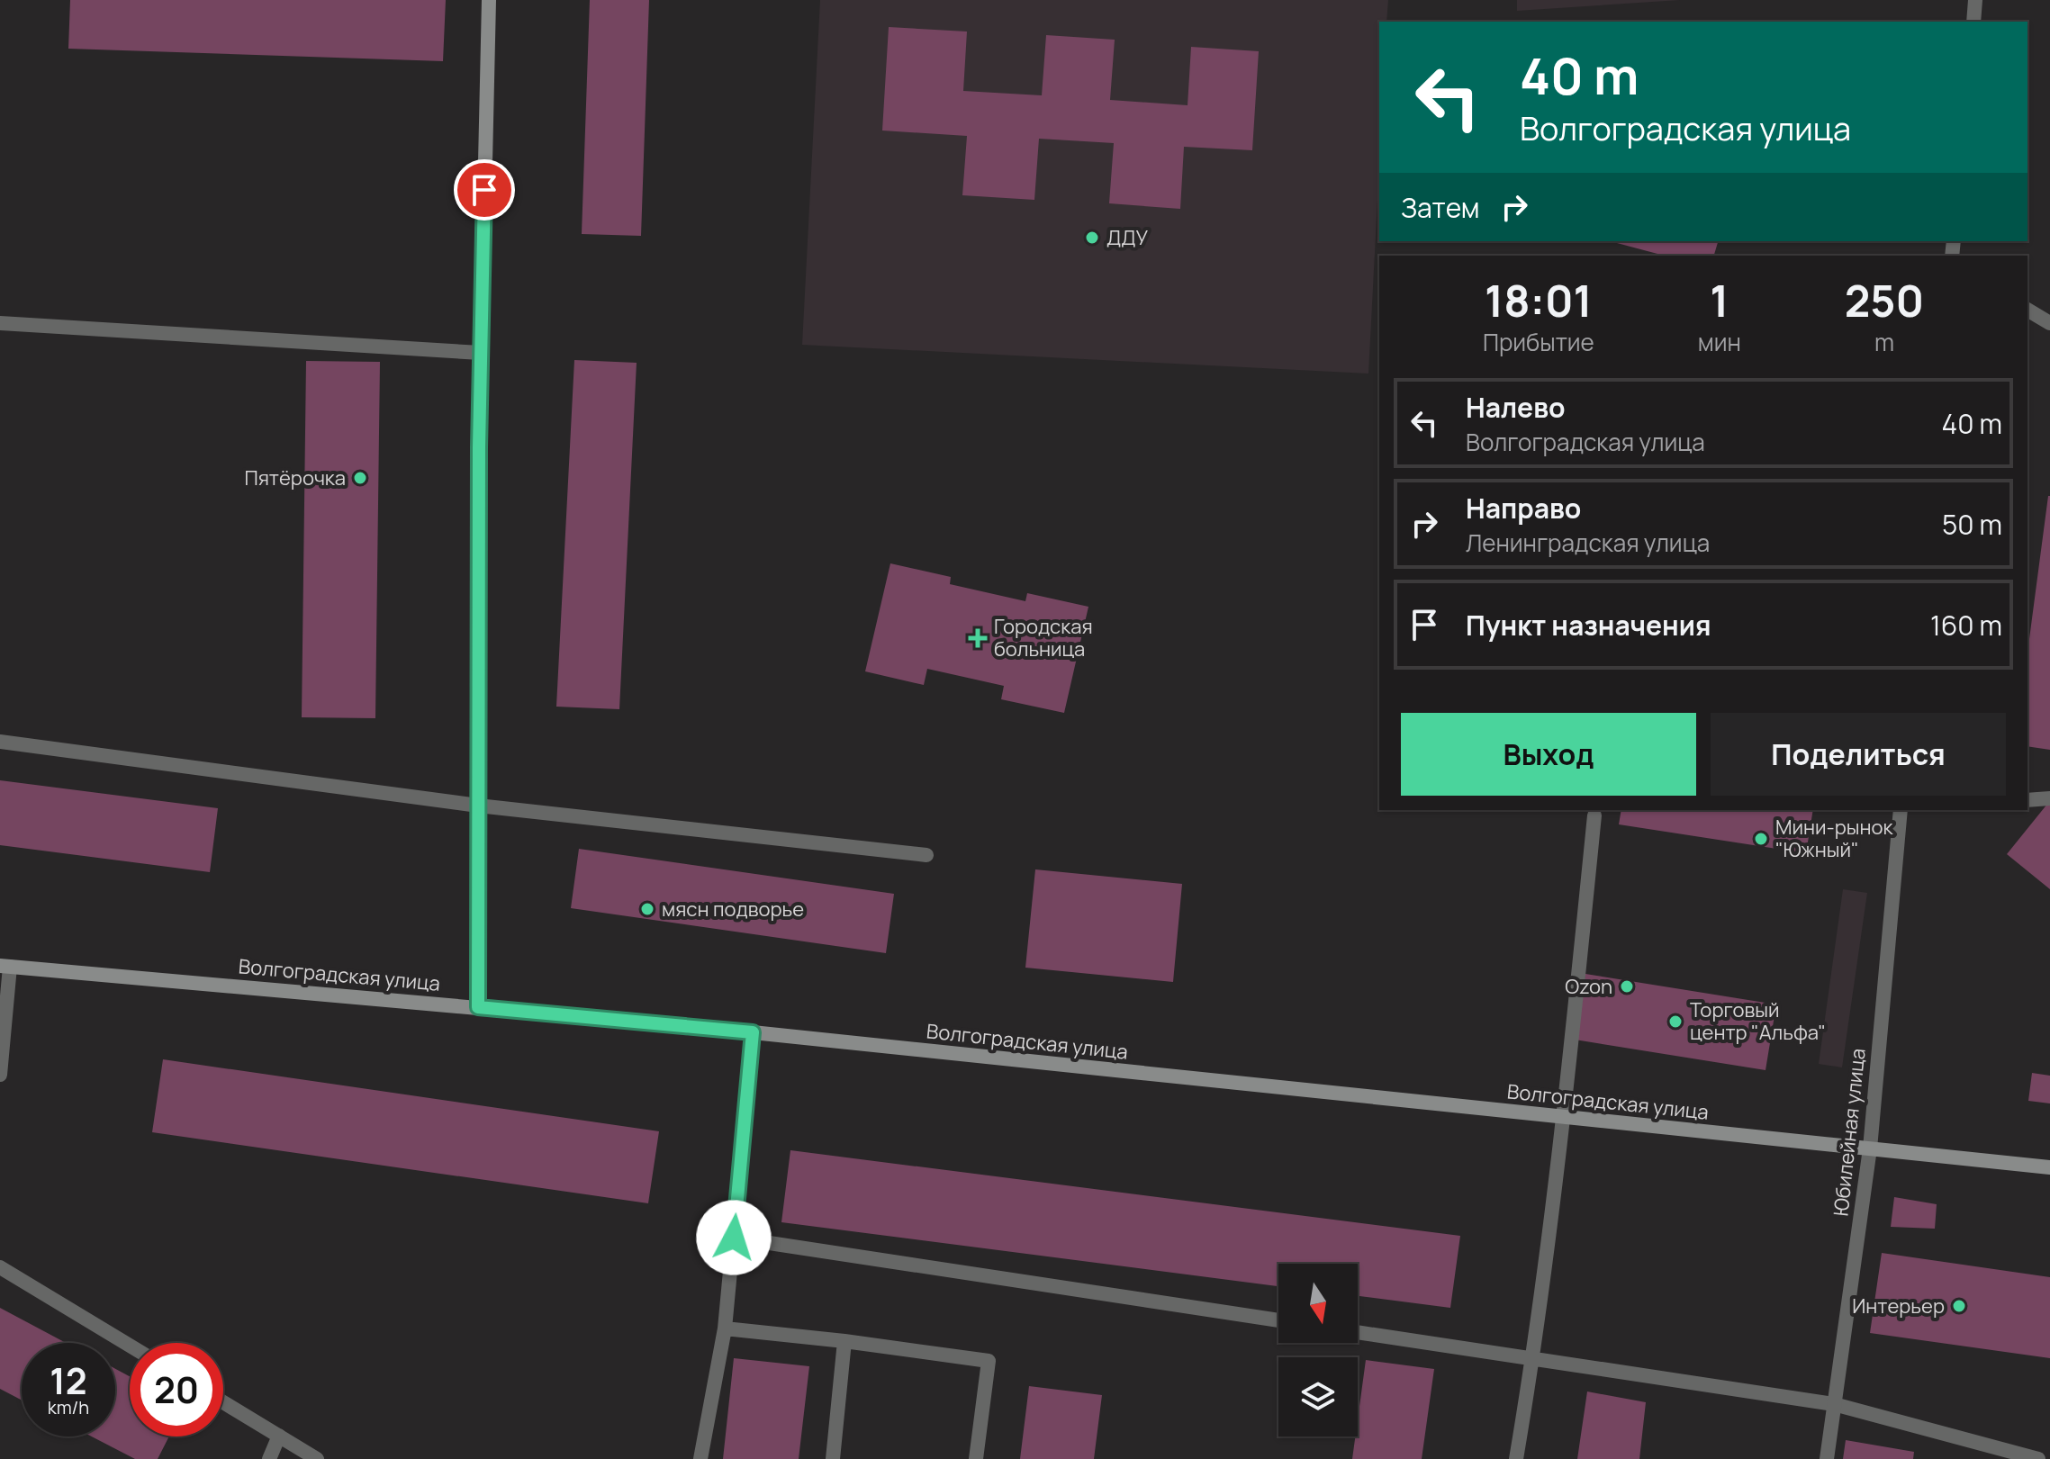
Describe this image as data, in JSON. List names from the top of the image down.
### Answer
{
  "streets": {
    "main road": ["Волгоградская улица"],
    "street": ["Юбилейная улица"]
  },
  "crossings": [
    ["Волгоградская улица", "Юбилейная улица"]
  ],
  "places": {
    "other": [
      "ДДУ",
      "Пятёрочка",
      "Мини-рынок \"Южный\"",
      "мясн подворье",
      "Ozon",
      "Торговый центр \"Альфа\"",
      "Интерьер"
    ],
    "health": ["Городская больница"]
  },
  "north": "bottom",
  "page": {
    "turn": ["40 m", "Волгоградская улица"],
    "then": "Затем",
    "eta": [
      "18:01",
      "Прибытие",
      "1",
      "мин",
      "250",
      "m"
    ],
    "list": [
      {
        "name": "Налево",
        "note": "Волгоградская улица",
        "value": "40 m"
      },
      {
        "name": "Направо",
        "note": "Ленинградская улица",
        "value": "50 m"
      },
      {
        "name": "Пункт назначения",
        "value": "160 m"
      }
    ],
    "buttons": ["Выход", "Поделиться"],
    "speed": "12 km/h",
    "limit": "20"
  }
}
